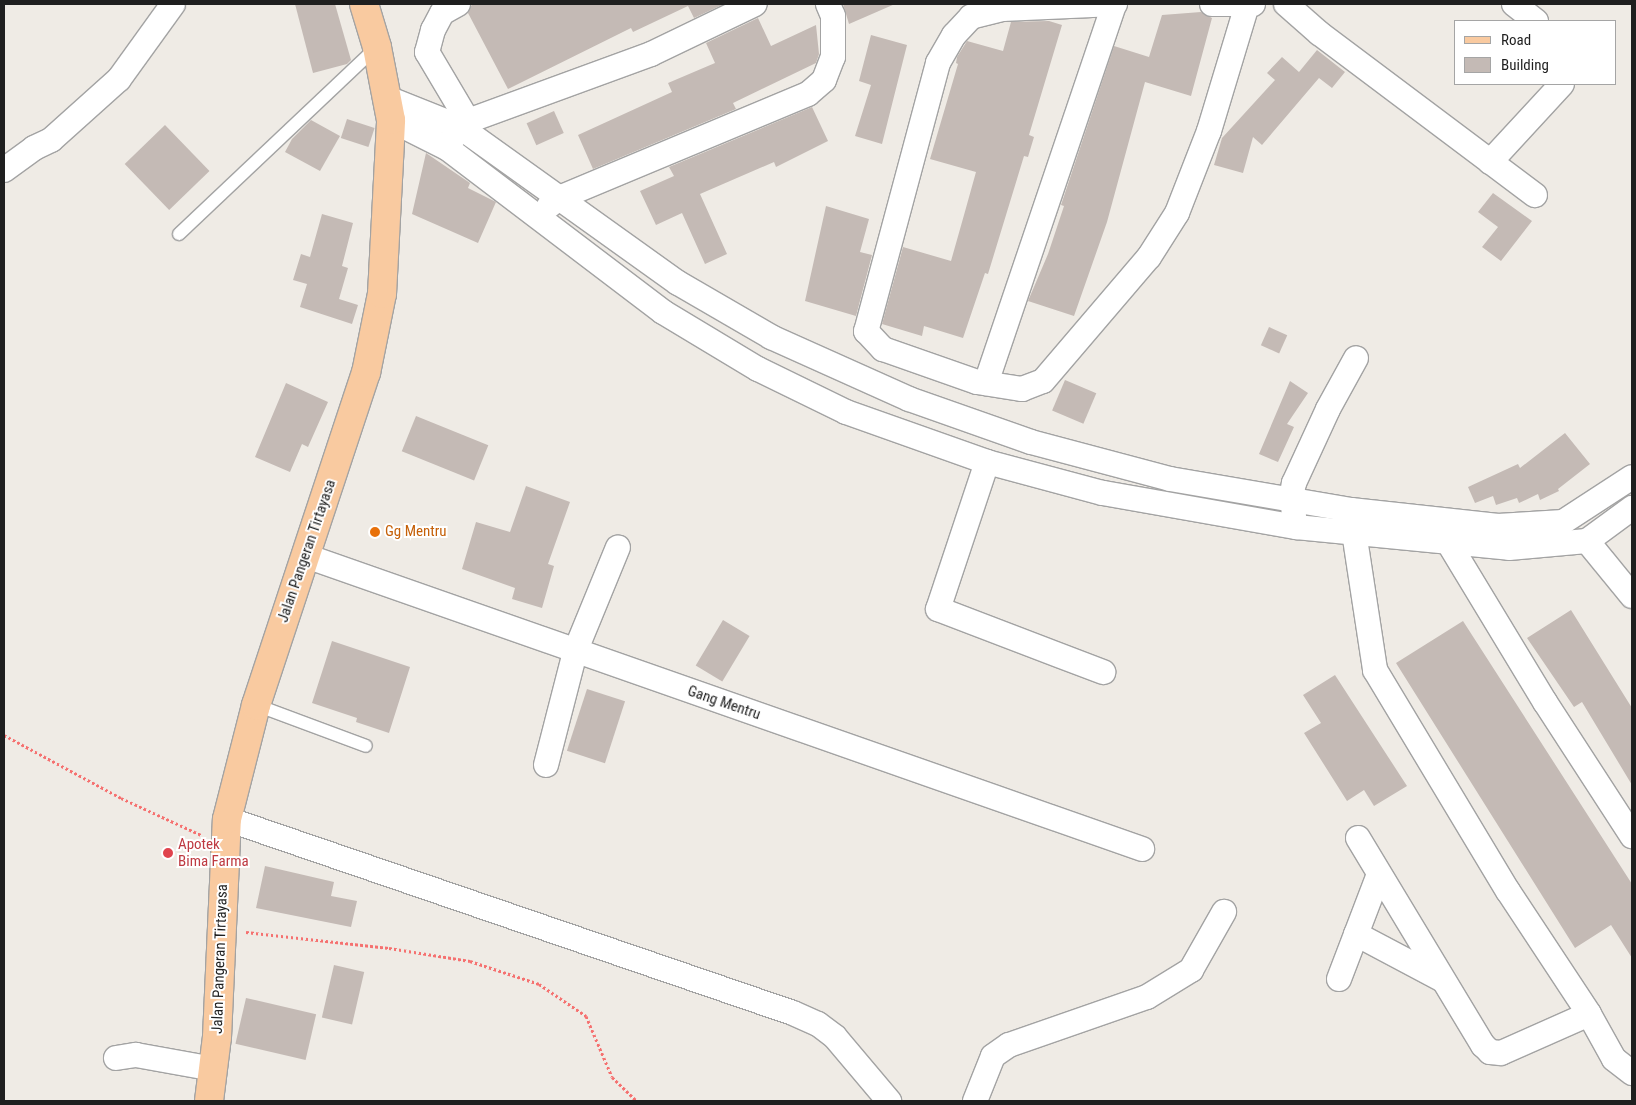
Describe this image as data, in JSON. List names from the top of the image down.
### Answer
{
  "streets": {
    "main road": ["Jalan Pangeran Tirtayasa"],
    "street": ["Gang Mentru"]
  },
  "crossings": [
    ["Jalan Pangeran Tirtayasa", "Gang Mentru"]
  ],
  "places": ["Gg Mentru", "Apotek Bima Farma"],
  "legend": ["Road", "Building"]
}
